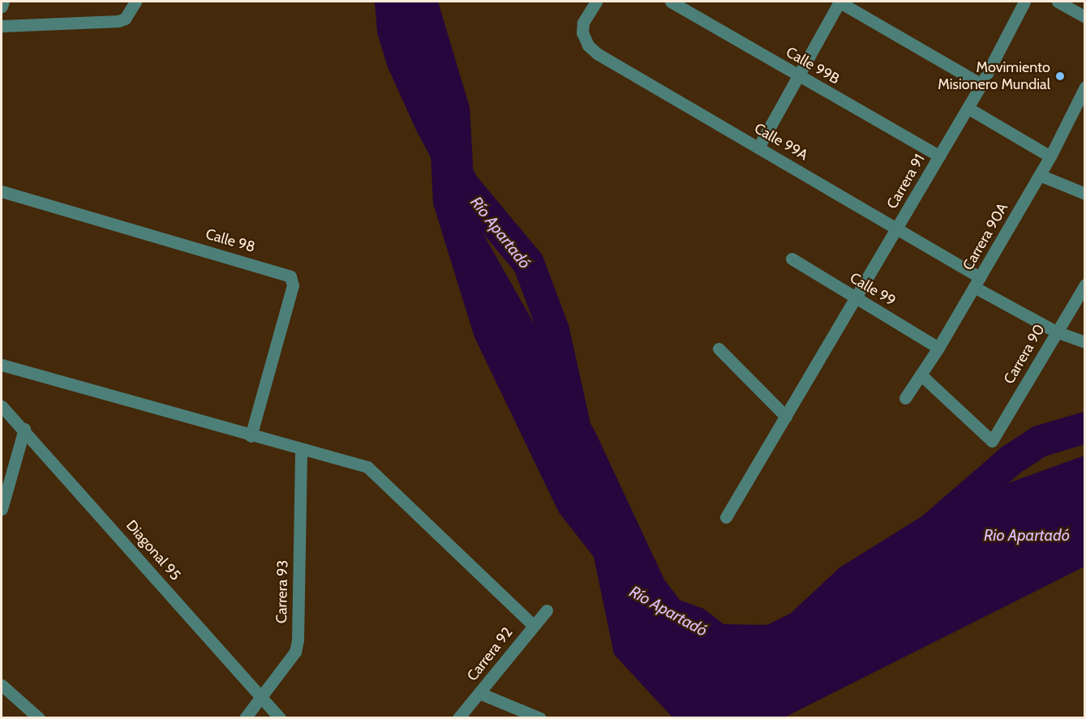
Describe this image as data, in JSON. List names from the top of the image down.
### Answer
{
  "streets": {
    "street": [
      "Calle 99B",
      "Calle 99A",
      "Carrera 91",
      "Carrera 90A",
      "Calle 98",
      "Calle 99",
      "Carrera 90",
      "Diagonal 95",
      "Carrera 93",
      "Carrera 92"
    ]
  },
  "crossings": [
    ["Calle 99B", "Carrera 91"],
    ["Calle 99A", "Carrera 91"],
    ["Calle 99A", "Carrera 90A"],
    ["Calle 99A", "Carrera 90"],
    ["Carrera 91", "Calle 99"],
    ["Carrera 90A", "Calle 99"],
    ["Carrera 90A", "Carrera 90"],
    ["Diagonal 95", "Carrera 93"]
  ],
  "water": ["Río Apartadó", "Rio Apartadó"],
  "places": ["Movimiento Misionero Mundial"]
}
